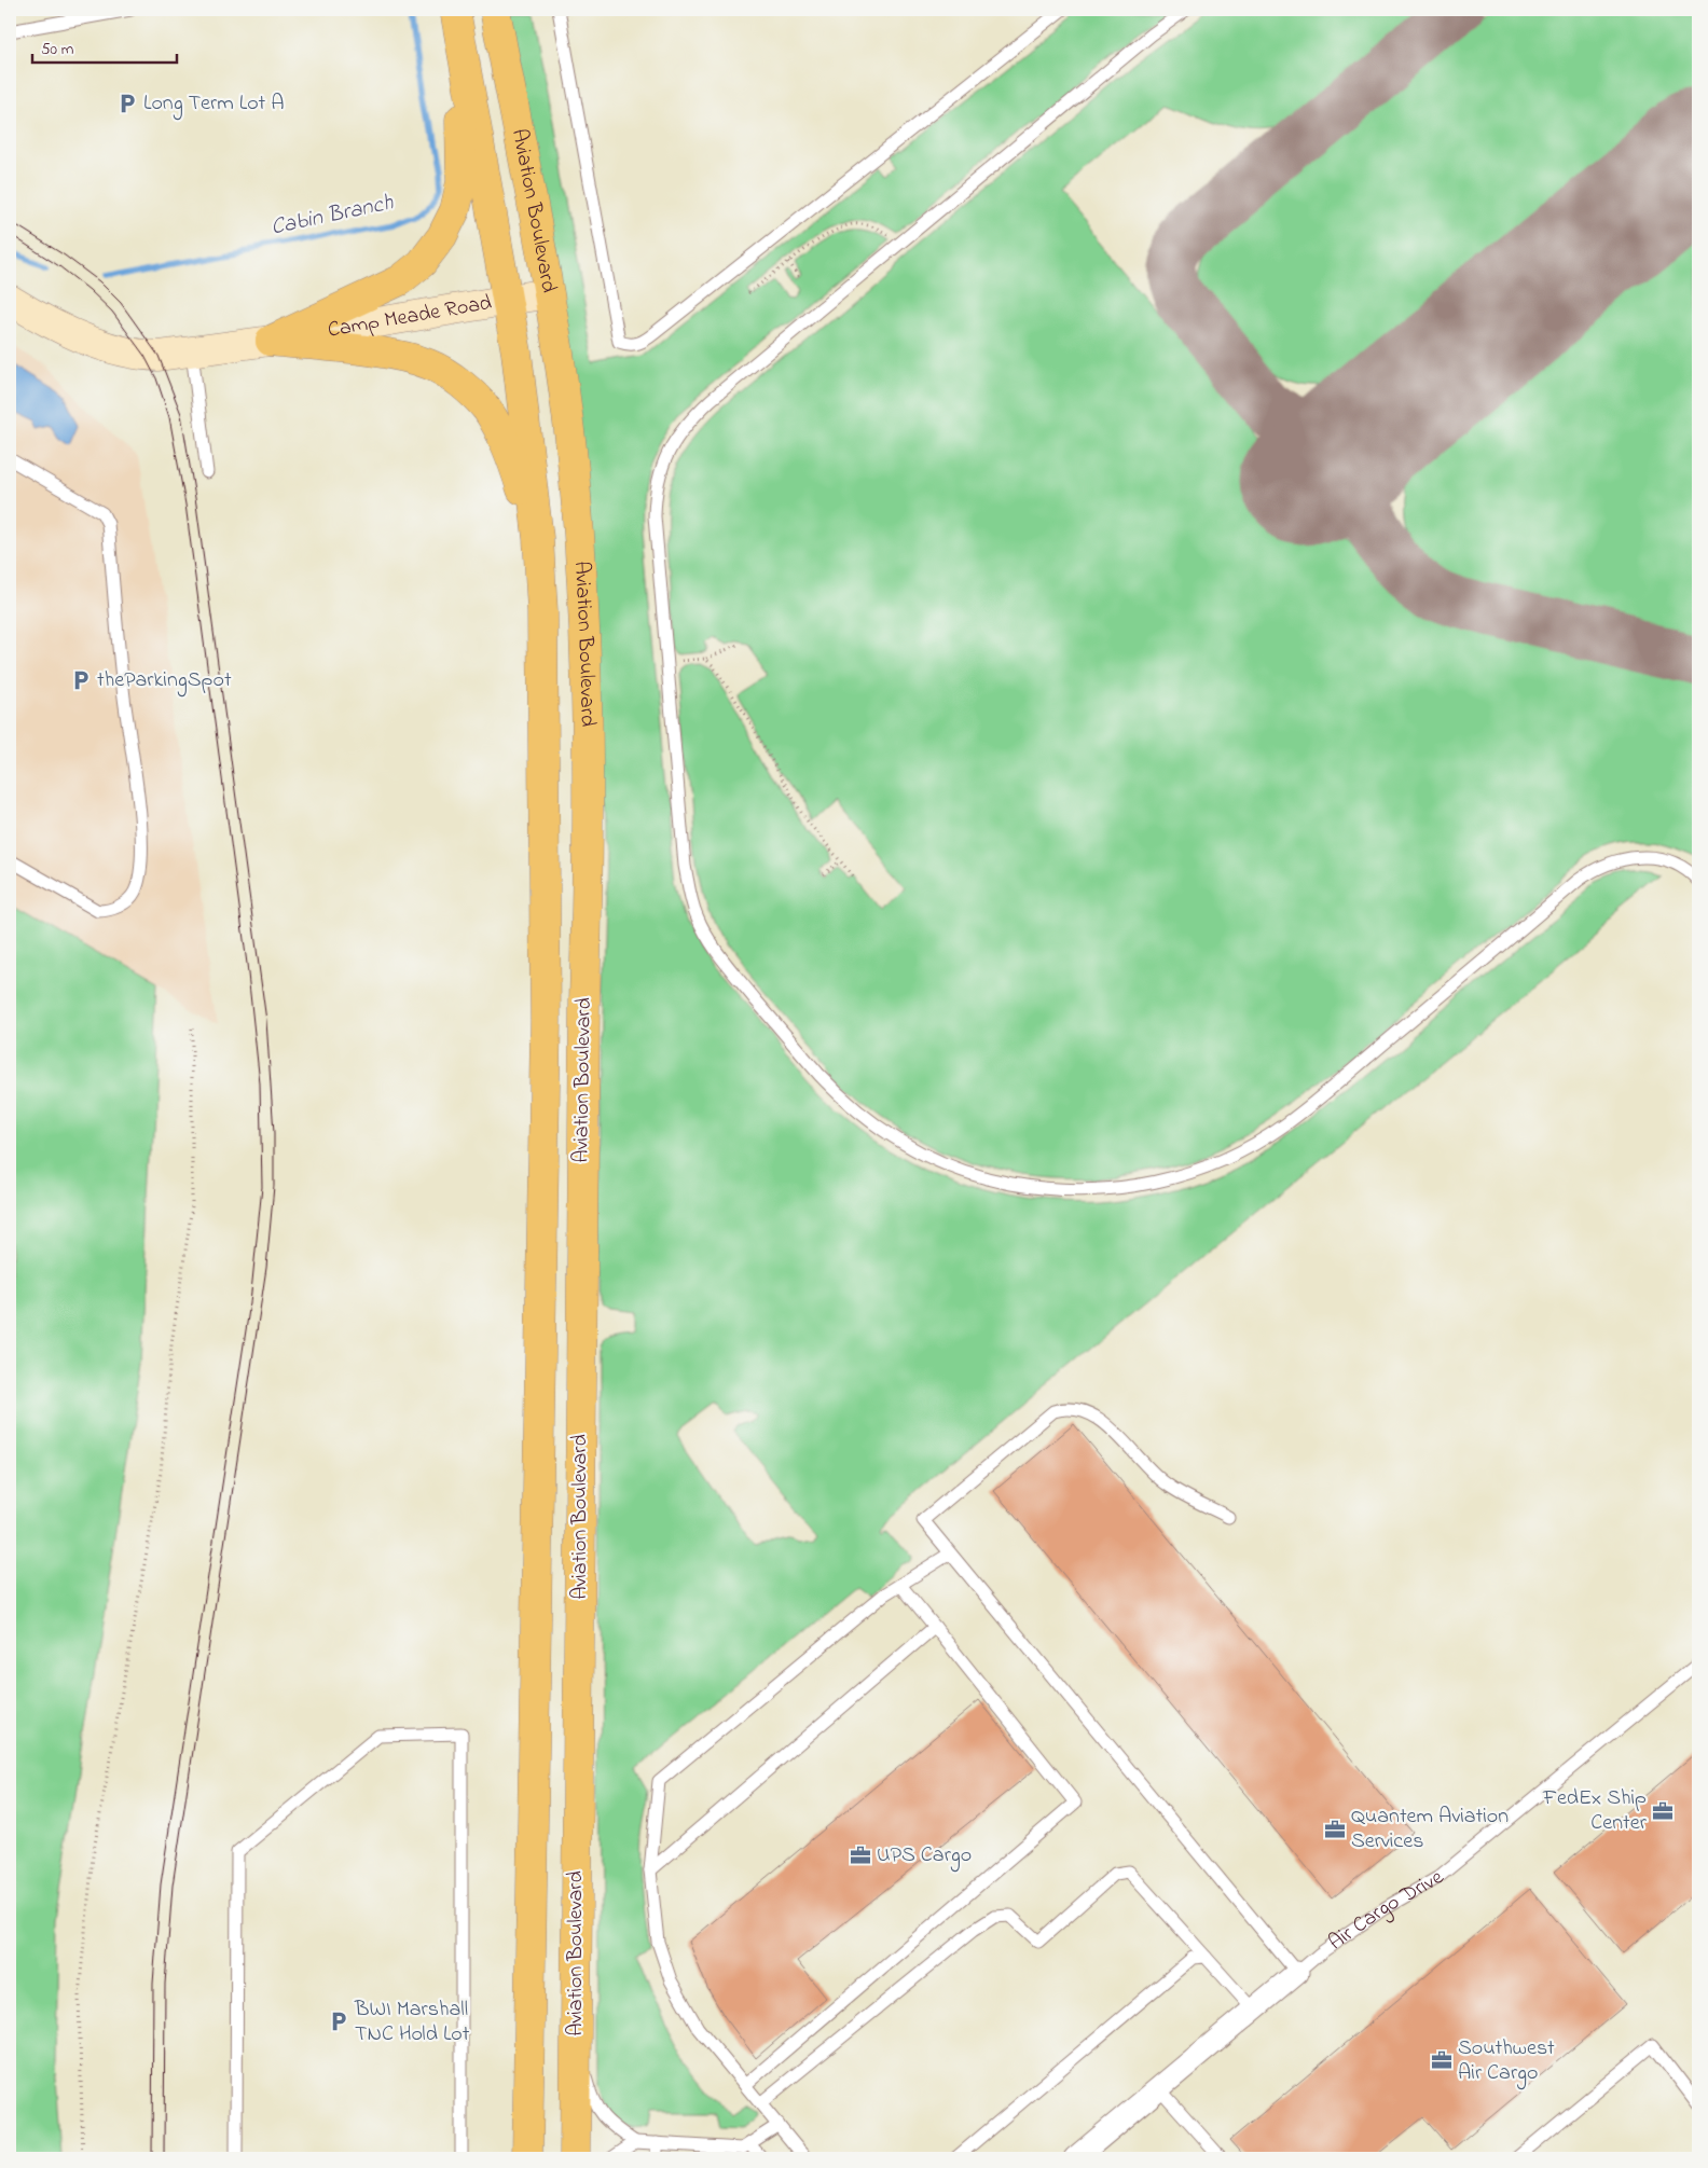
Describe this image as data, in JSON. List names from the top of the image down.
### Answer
{
  "streets": {
    "main road": ["Aviation Boulevard", "Camp Meade Road"],
    "street": ["Air Cargo Drive"]
  },
  "crossings": [
    ["Aviation Boulevard", "Camp Meade Road"]
  ],
  "water": ["Cabin Branch"],
  "places": {
    "parking": ["Long Term Lot A", "theParkingSpot", "BWI Marshall TNC Hold Lot"],
    "office": [
      "FedEx Ship Center",
      "Quantem Aviation Services",
      "UPS Cargo",
      "Southwest Air Cargo"
    ]
  },
  "scale_bar": "50 m"
}
